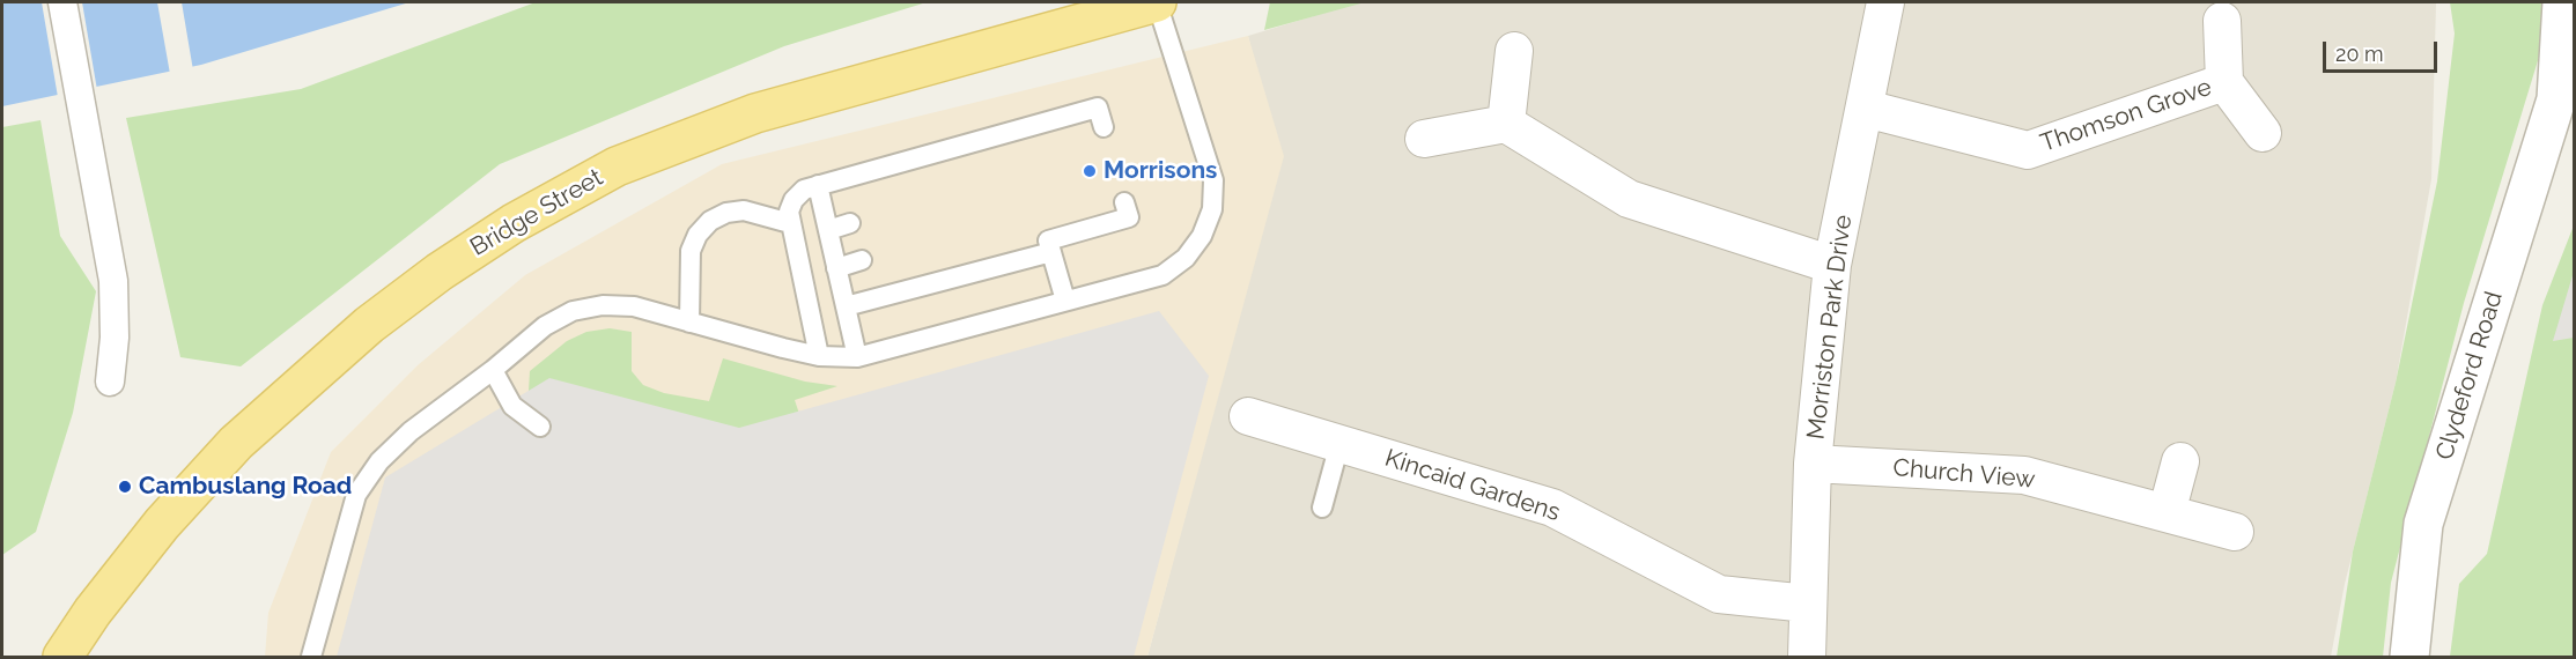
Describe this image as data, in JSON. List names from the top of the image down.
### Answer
{
  "streets": {
    "main road": ["Bridge Street"],
    "street": [
      "Thomson Grove",
      "Morriston Park Drive",
      "Clydeford Road",
      "Church View",
      "Kincaid Gardens"
    ]
  },
  "crossings": [
    ["Thomson Grove", "Morriston Park Drive"],
    ["Morriston Park Drive", "Church View"],
    ["Morriston Park Drive", "Kincaid Gardens"]
  ],
  "places": ["Morrisons", "Cambuslang Road"],
  "scale_bar": "20 m"
}
